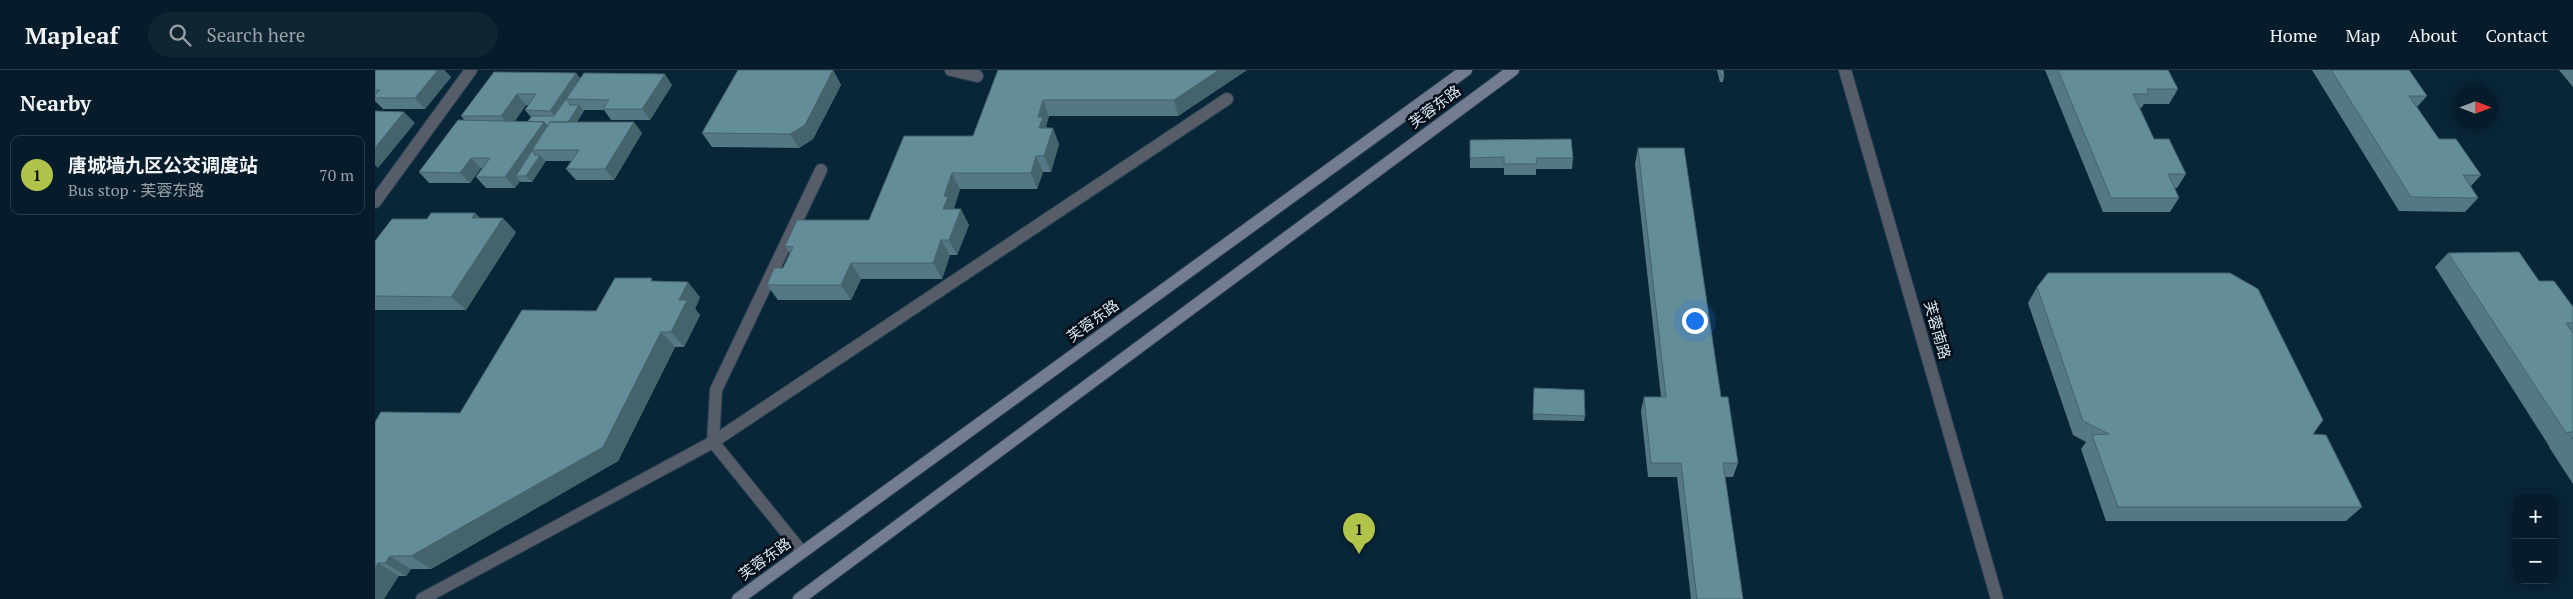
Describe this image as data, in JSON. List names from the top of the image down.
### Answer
{
  "streets": {
    "main road": ["芙蓉东路"],
    "street": ["芙蓉南路"]
  },
  "north": "right",
  "page": {
    "header": "Mapleaf",
    "search": "Search here",
    "nav": [
      "Home",
      "Map",
      "About",
      "Contact"
    ],
    "heading": "Nearby",
    "list": [
      {
        "mark": "1",
        "name": "唐城墙九区公交调度站",
        "note": "Bus stop · 芙蓉东路",
        "value": "70 m"
      }
    ],
    "map_buttons": ["+", "−"],
    "pins": "1"
  }
}
